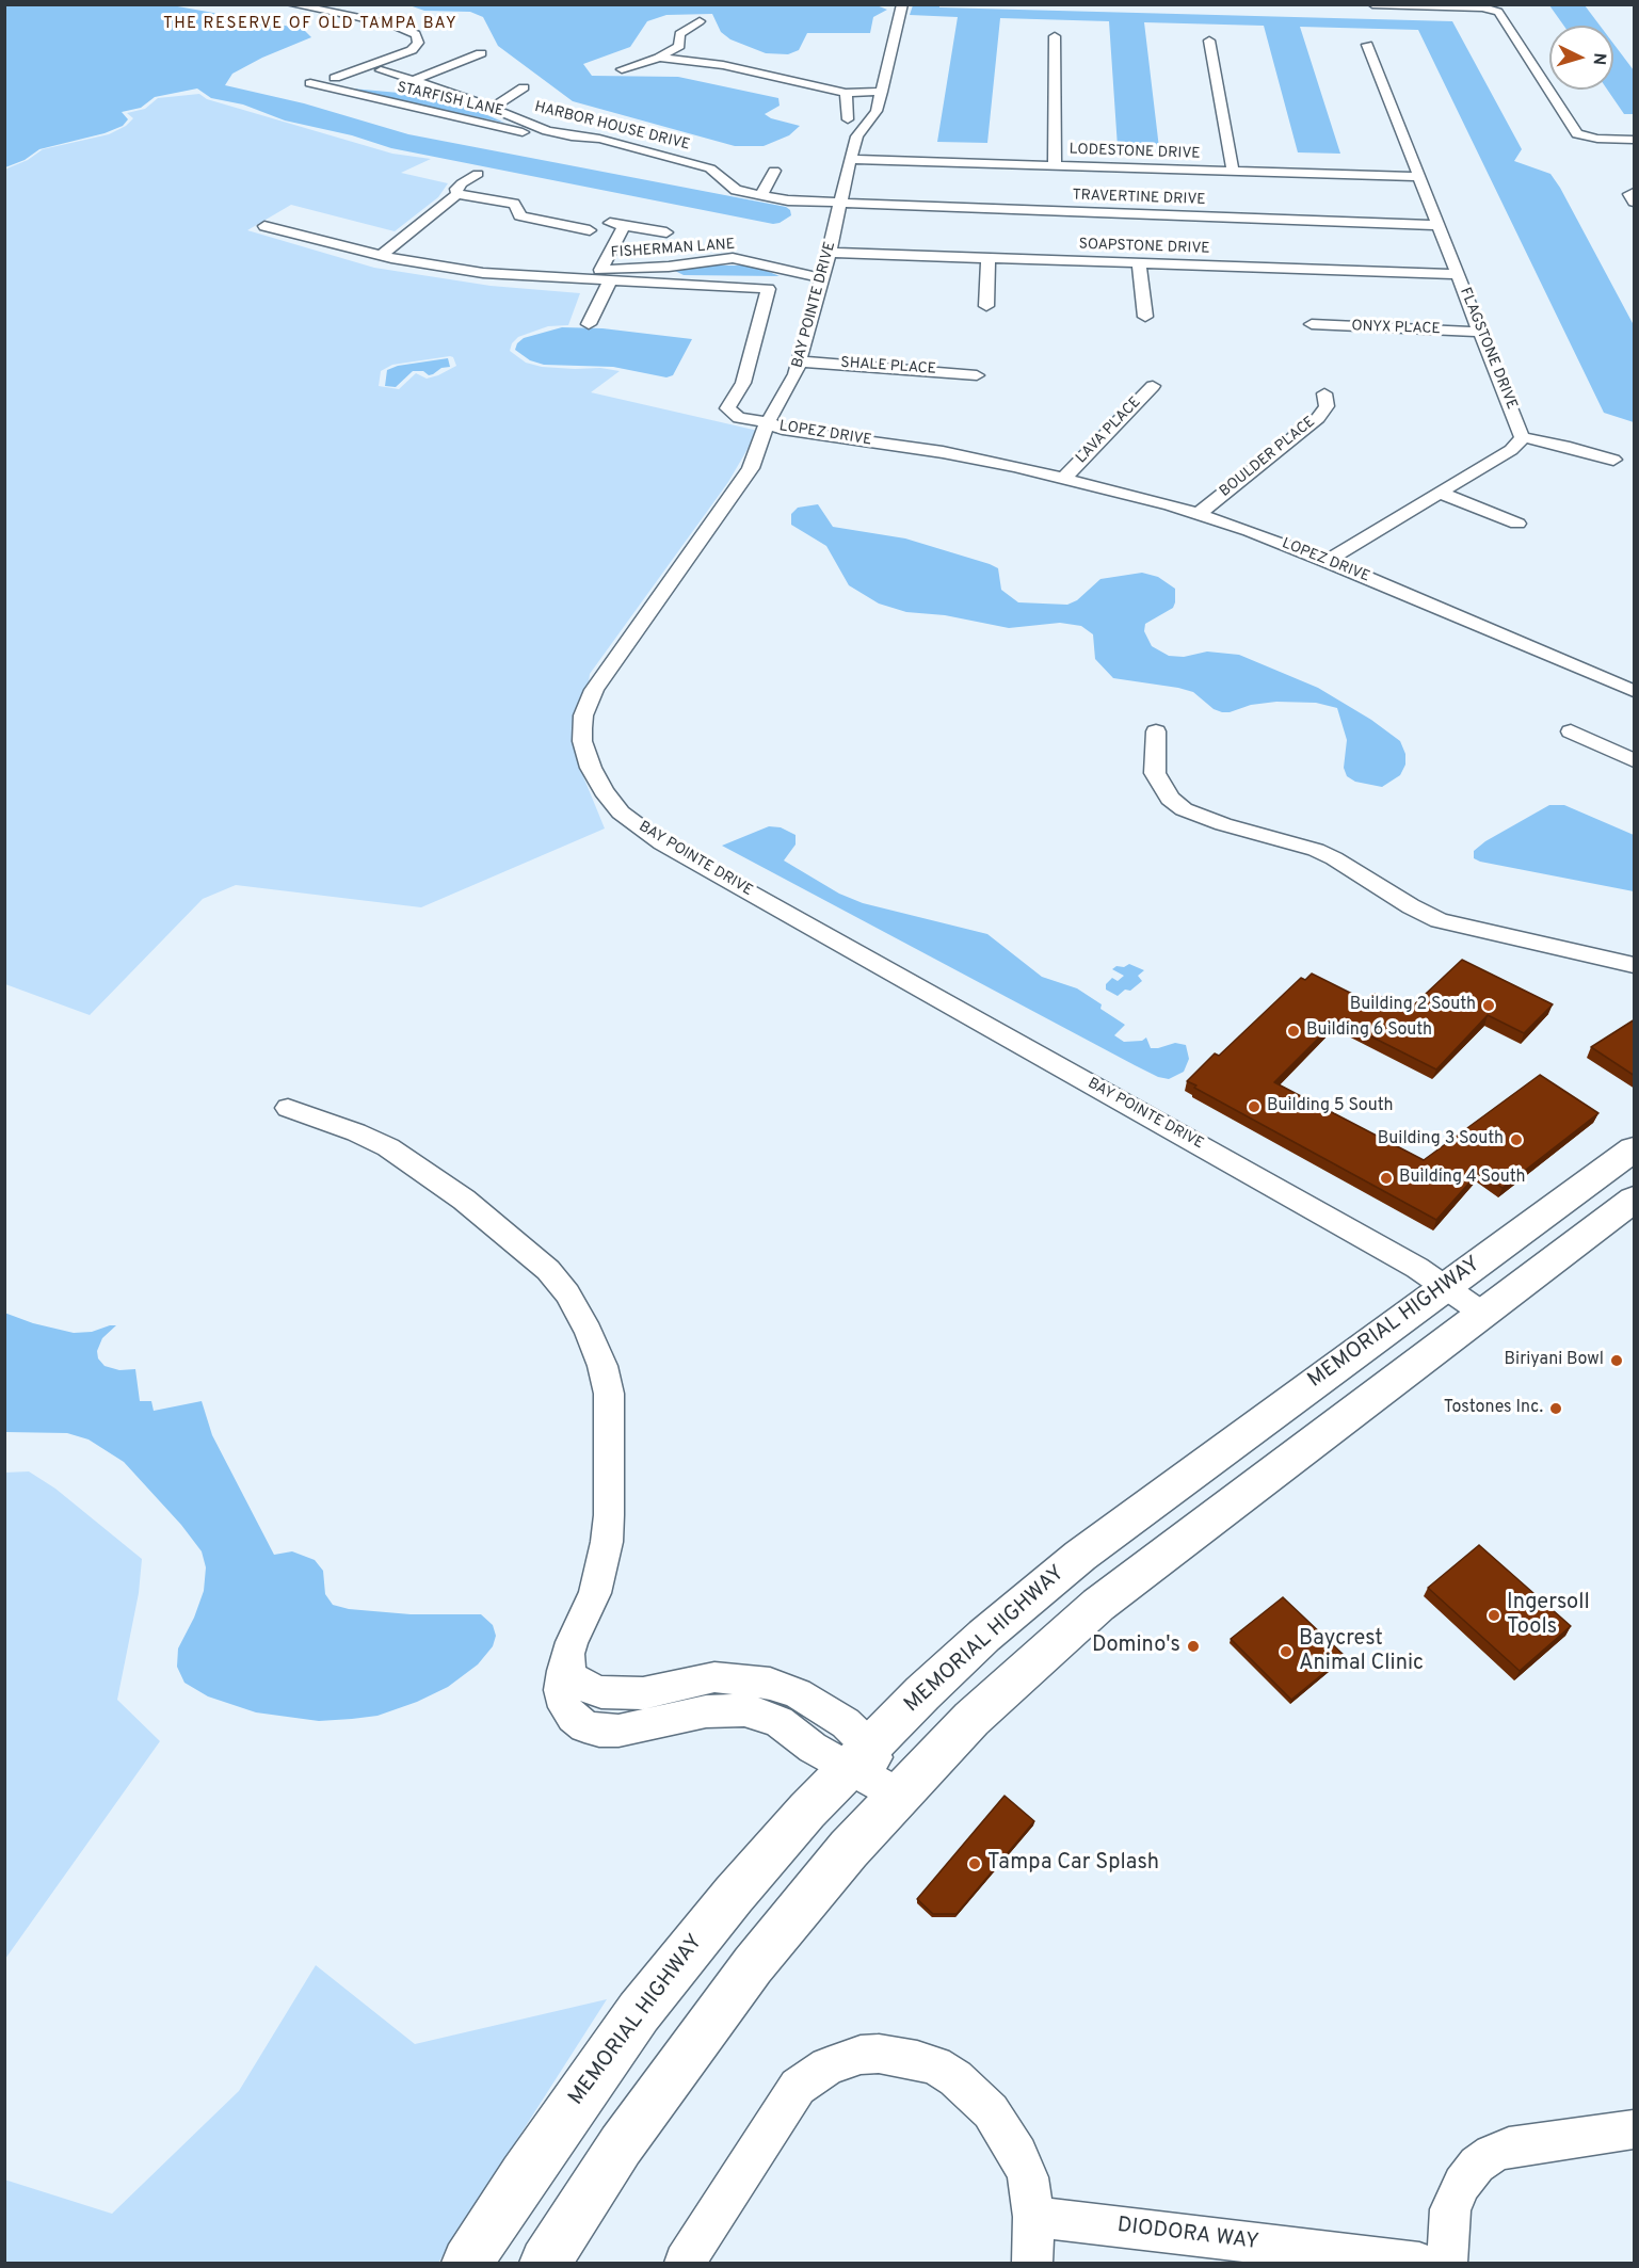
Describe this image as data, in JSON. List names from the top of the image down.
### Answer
{
  "streets": {
    "main road": ["MEMORIAL HIGHWAY"],
    "street": [
      "STARFISH LANE",
      "HARBOR HOUSE DRIVE",
      "LODESTONE DRIVE",
      "TRAVERTINE DRIVE",
      "SOAPSTONE DRIVE",
      "FISHERMAN LANE",
      "BAY POINTE DRIVE",
      "ONYX PLACE",
      "FLAGSTONE DRIVE",
      "SHALE PLACE",
      "LAVA PLACE",
      "LOPEZ DRIVE",
      "BOULDER PLACE",
      "DIODORA WAY"
    ]
  },
  "crossings": [
    ["STARFISH LANE", "HARBOR HOUSE DRIVE"],
    ["HARBOR HOUSE DRIVE", "TRAVERTINE DRIVE"],
    ["HARBOR HOUSE DRIVE", "BAY POINTE DRIVE"],
    ["LODESTONE DRIVE", "BAY POINTE DRIVE"],
    ["LODESTONE DRIVE", "FLAGSTONE DRIVE"],
    ["TRAVERTINE DRIVE", "BAY POINTE DRIVE"],
    ["TRAVERTINE DRIVE", "FLAGSTONE DRIVE"],
    ["SOAPSTONE DRIVE", "BAY POINTE DRIVE"],
    ["SOAPSTONE DRIVE", "FLAGSTONE DRIVE"],
    ["FISHERMAN LANE", "BAY POINTE DRIVE"],
    ["FISHERMAN LANE", "LOPEZ DRIVE"],
    ["BAY POINTE DRIVE", "SHALE PLACE"],
    ["BAY POINTE DRIVE", "LOPEZ DRIVE"],
    ["BAY POINTE DRIVE", "MEMORIAL HIGHWAY"],
    ["ONYX PLACE", "FLAGSTONE DRIVE"],
    ["LAVA PLACE", "LOPEZ DRIVE"],
    ["LOPEZ DRIVE", "BOULDER PLACE"]
  ],
  "districts": ["THE RESERVE OF OLD TAMPA BAY"],
  "places": [
    "Building 2 South",
    "Building 6 South",
    "Building 5 South",
    "Building 3 South",
    "Building 4 South",
    "Biriyani Bowl",
    "Tostones Inc.",
    "Ingersoll Tools",
    "Domino's",
    "Baycrest Animal Clinic",
    "Tampa Car Splash"
  ],
  "north": "right"
}
